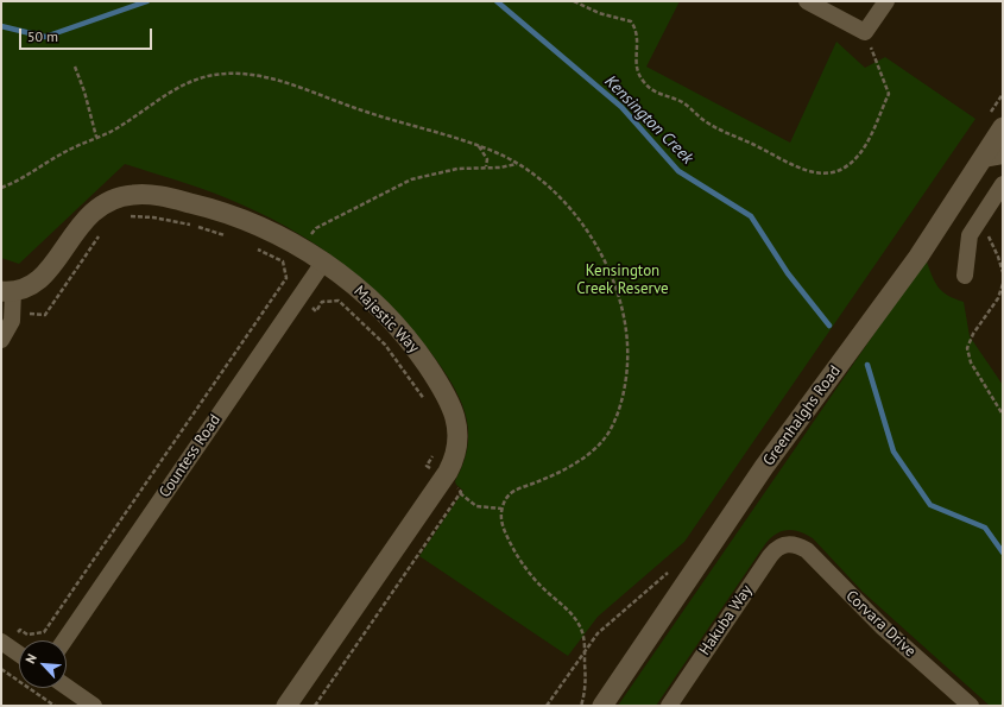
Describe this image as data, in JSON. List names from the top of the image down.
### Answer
{
  "streets": {
    "street": [
      "Majestic Way",
      "Greenhalghs Road",
      "Countess Road",
      "Hakuba Way",
      "Corvara Drive"
    ]
  },
  "crossings": [
    ["Majestic Way", "Countess Road"],
    ["Hakuba Way", "Corvara Drive"]
  ],
  "water": ["Kensington Creek"],
  "parks": ["Kensington Creek Reserve"],
  "scale_bar": "50 m",
  "north": "top left"
}
